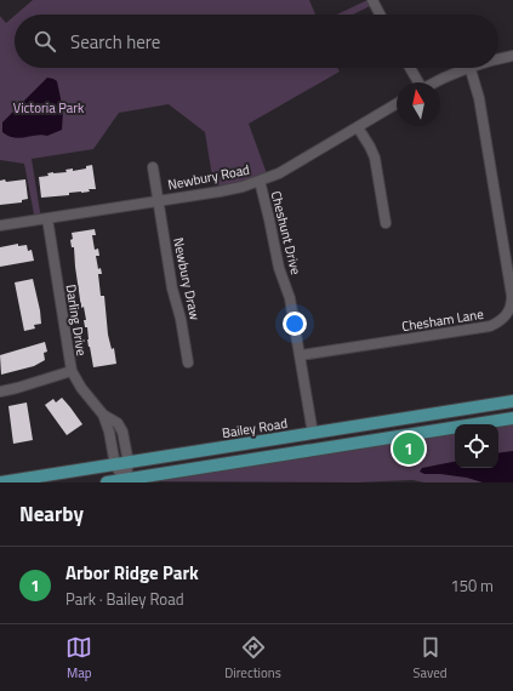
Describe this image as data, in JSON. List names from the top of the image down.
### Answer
{
  "streets": {
    "main road": ["Bailey Road"],
    "street": [
      "Newbury Road",
      "Cheshunt Drive",
      "Newbury Draw",
      "Darling Drive",
      "Chesham Lane"
    ]
  },
  "crossings": [
    ["Newbury Road", "Cheshunt Drive"],
    ["Newbury Road", "Newbury Draw"],
    ["Newbury Road", "Darling Drive"],
    ["Cheshunt Drive", "Chesham Lane"],
    ["Cheshunt Drive", "Bailey Road"],
    ["Darling Drive", "Bailey Road"]
  ],
  "parks": ["Victoria Park"],
  "north": "top",
  "page": {
    "search": "Search here",
    "pins": "1",
    "heading": "Nearby",
    "list": [
      {
        "mark": "1",
        "name": "Arbor Ridge Park",
        "note": "Park · Bailey Road",
        "value": "150 m"
      }
    ],
    "nav": ["Map", "Directions", "Saved"]
  }
}
